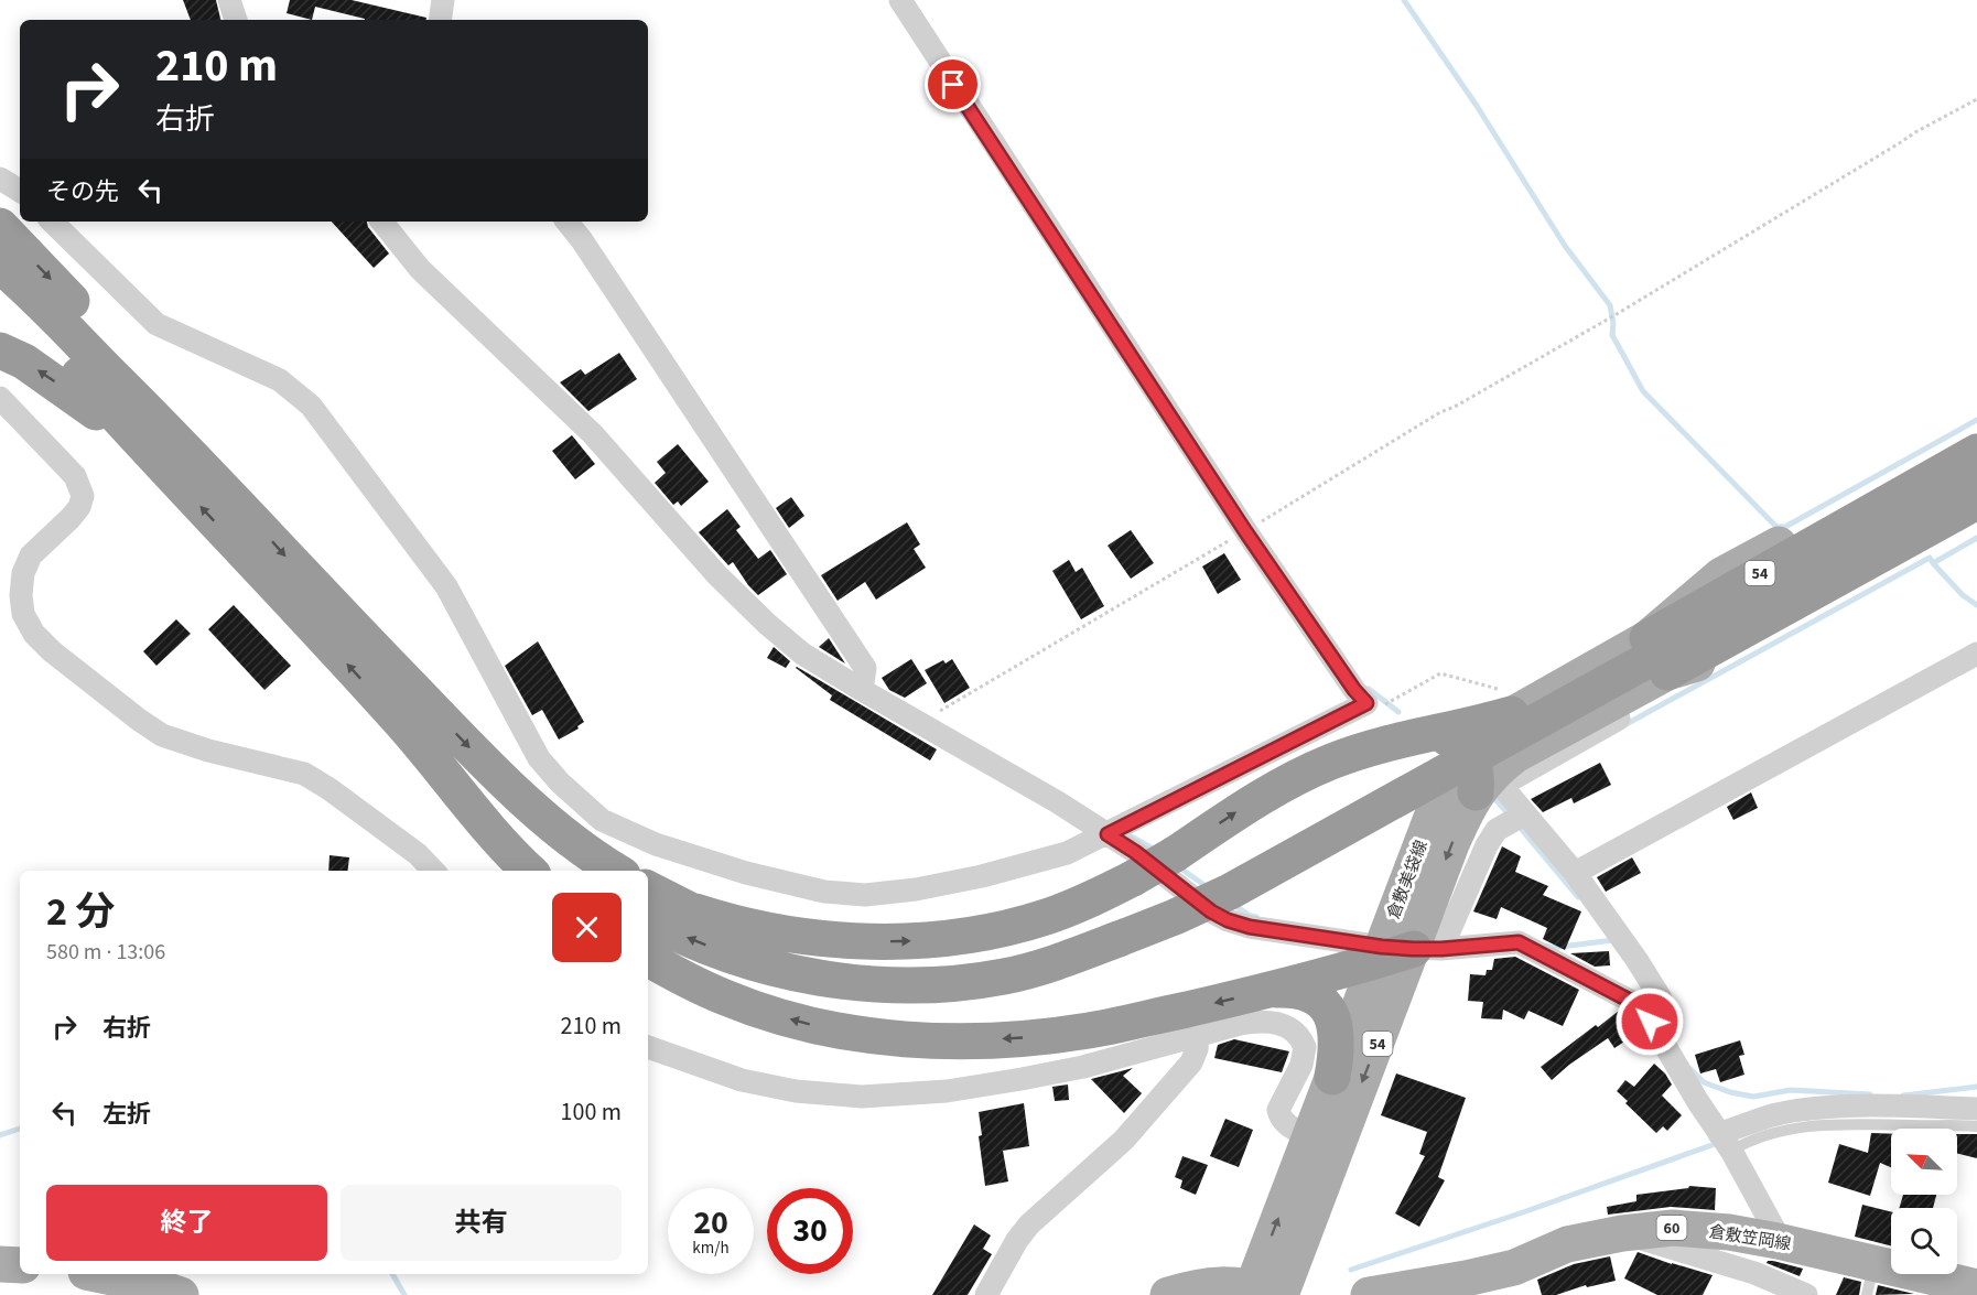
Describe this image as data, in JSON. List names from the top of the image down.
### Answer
{
  "streets": {
    "highway": ["54"],
    "main road": ["倉敷美袋線", "60", "倉敷笠岡線"]
  },
  "crossings": [
    ["54", "倉敷美袋線"]
  ],
  "north": "top left",
  "page": {
    "turn": ["210 m", "右折"],
    "then": "その先",
    "heading": ["2 分", "580 m · 13:06"],
    "list": [
      {
        "name": "右折",
        "value": "210 m"
      },
      {
        "name": "左折",
        "value": "100 m"
      }
    ],
    "buttons": ["終了", "共有"],
    "speed": "20 km/h",
    "limit": "30"
  }
}
